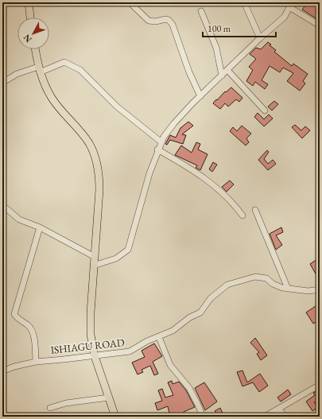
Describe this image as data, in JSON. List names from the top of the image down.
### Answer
{
  "streets": {
    "street": ["ISHIAGU ROAD"]
  },
  "scale_bar": "100 m",
  "north": "bottom left"
}
